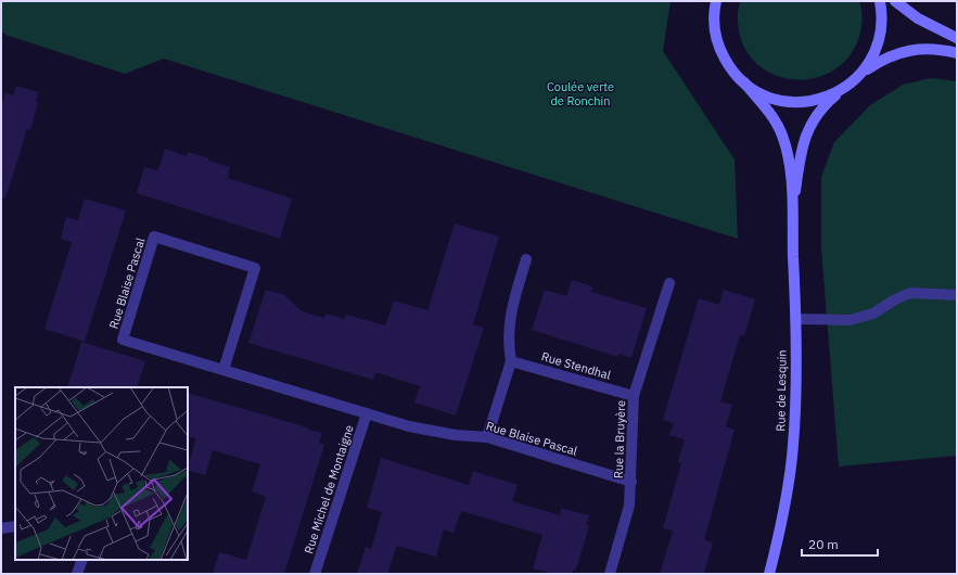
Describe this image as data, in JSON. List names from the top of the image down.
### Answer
{
  "streets": {
    "street": [
      "Rue Blaise Pascal",
      "Rue Stendhal",
      "Rue de Lesquin",
      "Rue la Bruyère",
      "Rue Michel de Montaigne"
    ]
  },
  "crossings": [
    ["Rue Blaise Pascal", "Rue la Bruyère"],
    ["Rue Blaise Pascal", "Rue Michel de Montaigne"],
    ["Rue Stendhal", "Rue la Bruyère"]
  ],
  "parks": ["Coulée verte de Ronchin"],
  "scale_bar": "20 m"
}
